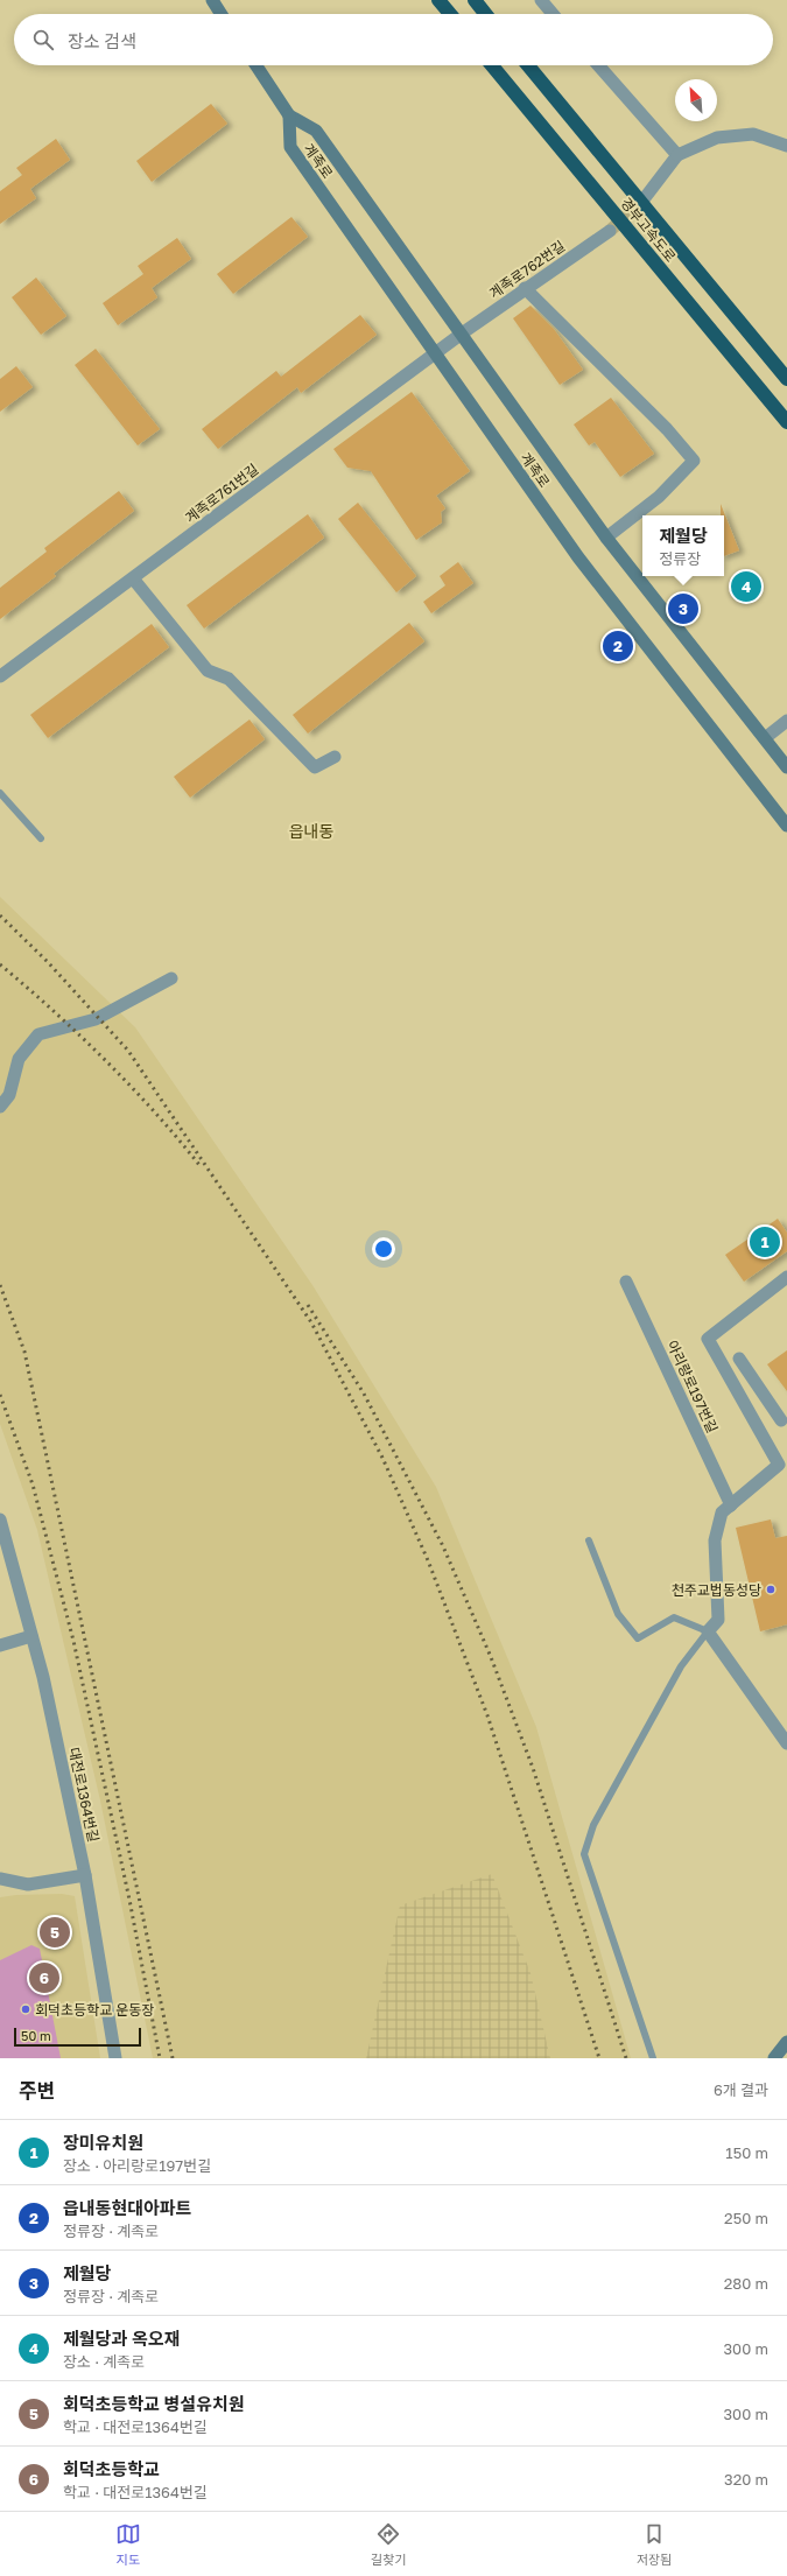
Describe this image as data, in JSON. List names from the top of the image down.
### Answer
{
  "streets": {
    "highway": ["경부고속도로"],
    "main road": ["계족로"],
    "street": [
      "계족로762번길",
      "계족로761번길",
      "아리랑로197번길",
      "대전로1364번길"
    ]
  },
  "crossings": [
    ["계족로", "계족로762번길"],
    ["계족로", "계족로761번길"],
    ["계족로762번길", "계족로761번길"]
  ],
  "districts": ["읍내동"],
  "places": ["천주교법동성당", "회덕초등학교 운동장"],
  "scale_bar": "50 m",
  "north": "top left",
  "page": {
    "search": "장소 검색",
    "popup": ["제월당", "정류장"],
    "pins": [
      "4",
      "3",
      "2",
      "1",
      "5",
      "6"
    ],
    "scale": "50 m",
    "heading": ["주변", "6개 결과"],
    "list": [
      {
        "mark": "1",
        "name": "장미유치원",
        "note": "장소 · 아리랑로197번길",
        "value": "150 m"
      },
      {
        "mark": "2",
        "name": "읍내동현대아파트",
        "note": "정류장 · 계족로",
        "value": "250 m"
      },
      {
        "mark": "3",
        "name": "제월당",
        "note": "정류장 · 계족로",
        "value": "280 m"
      },
      {
        "mark": "4",
        "name": "제월당과 옥오재",
        "note": "장소 · 계족로",
        "value": "300 m"
      },
      {
        "mark": "5",
        "name": "회덕초등학교 병설유치원",
        "note": "학교 · 대전로1364번길",
        "value": "300 m"
      },
      {
        "mark": "6",
        "name": "회덕초등학교",
        "note": "학교 · 대전로1364번길",
        "value": "320 m"
      }
    ],
    "nav": ["지도", "길찾기", "저장됨"]
  }
}
